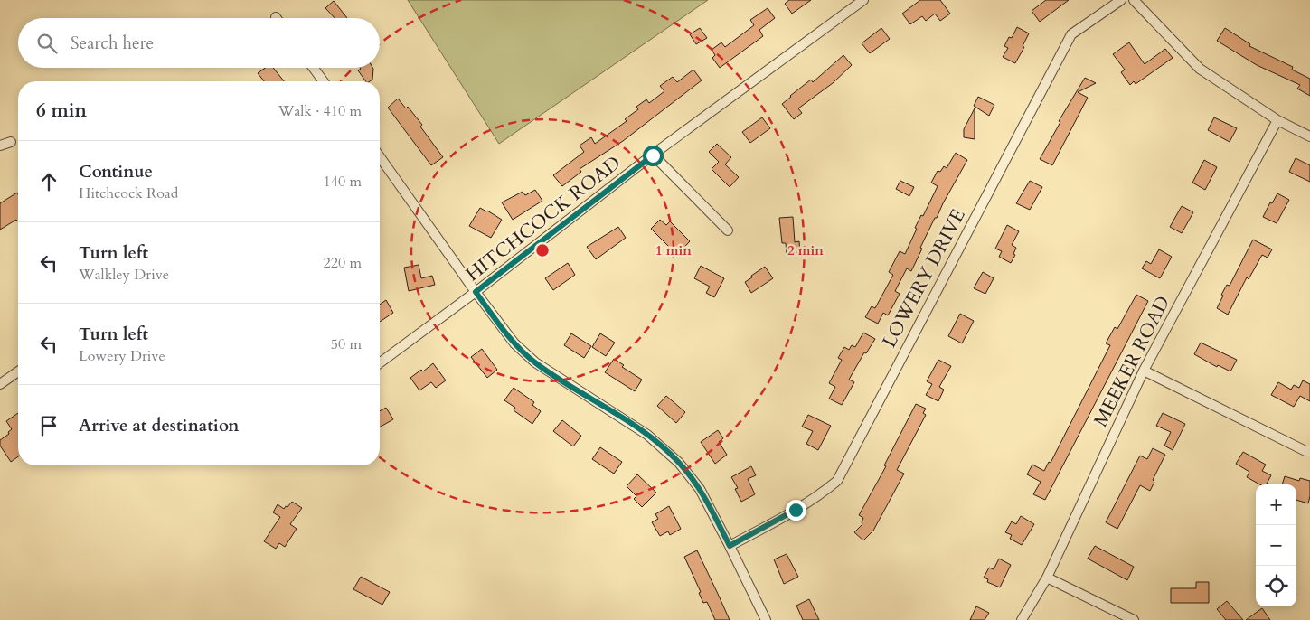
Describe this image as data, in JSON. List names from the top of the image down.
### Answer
{
  "streets": {
    "street": ["HITCHCOCK ROAD", "LOWERY DRIVE", "MEEKER ROAD"]
  },
  "page": {
    "search": "Search here",
    "heading": ["6 min", "Walk · 410 m"],
    "list": [
      ["Continue", "Hitchcock Road", "140 m"],
      ["Turn left", "Walkley Drive", "220 m"],
      ["Turn left", "Lowery Drive", "50 m"],
      "Arrive at destination"
    ],
    "map_buttons": ["+", "−"]
  },
  "rings": ["1 min", "2 min"]
}
